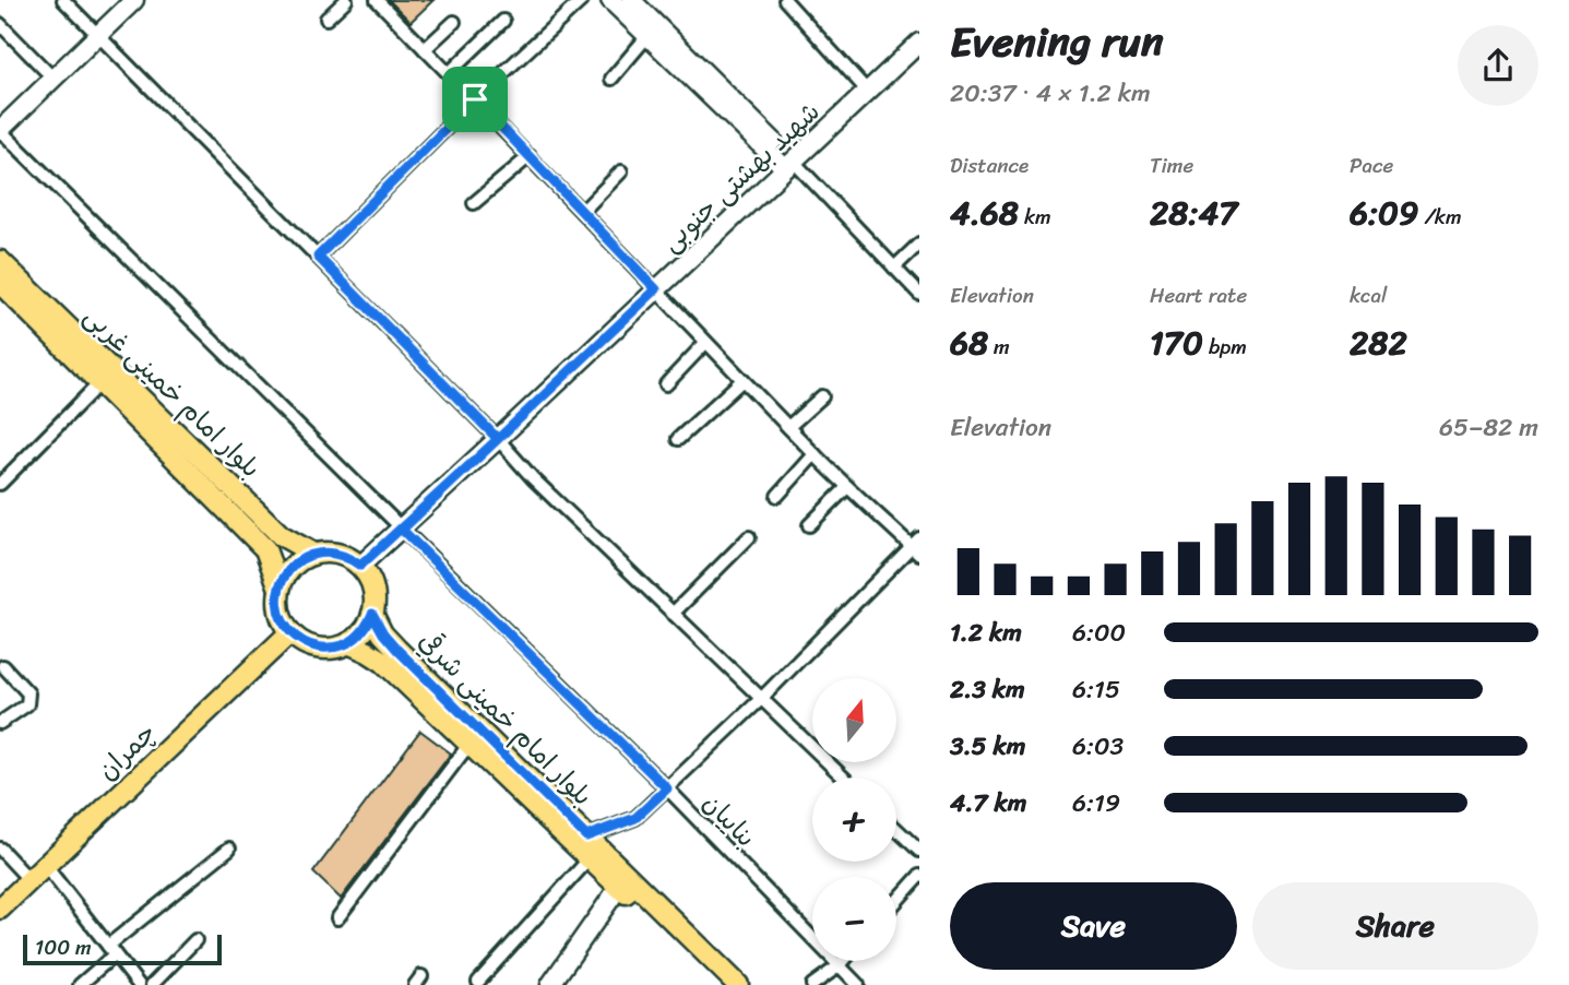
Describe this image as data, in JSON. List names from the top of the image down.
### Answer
{
  "streets": {
    "main road": [
      "شهید بهشتی جنوبی",
      "بلوار امام خمینی غربی",
      "بلوار امام خمینی شرقي",
      "چمران"
    ],
    "street": ["بناییان"]
  },
  "crossings": [
    ["شهید بهشتی جنوبی", "بلوار امام خمینی غربی"],
    ["شهید بهشتی جنوبی", "بلوار امام خمینی شرقي"],
    ["شهید بهشتی جنوبی", "چمران"],
    ["شهید بهشتی جنوبی", "بناییان"],
    ["بلوار امام خمینی غربی", "بلوار امام خمینی شرقي"],
    ["بلوار امام خمینی غربی", "چمران"],
    ["بلوار امام خمینی شرقي", "چمران"]
  ],
  "scale_bar": "100 m",
  "north": "top",
  "page": {
    "heading": ["Evening run", "20:37 · 4 × 1.2 km"],
    "stats": [
      ["Distance", "4.68 km"],
      ["Time", "28:47"],
      ["Pace", "6:09 /km"],
      ["Elevation", "68 m"],
      ["Heart rate", "170 bpm"],
      ["kcal", "282"]
    ],
    "chart": ["Elevation", "65–82 m"],
    "list": [
      {
        "name": "1.2 km",
        "note": "6:00"
      },
      {
        "name": "2.3 km",
        "note": "6:15"
      },
      {
        "name": "3.5 km",
        "note": "6:03"
      },
      {
        "name": "4.7 km",
        "note": "6:19"
      }
    ],
    "map_buttons": ["+", "−"],
    "buttons": ["Save", "Share"],
    "scale": "100 m"
  }
}
